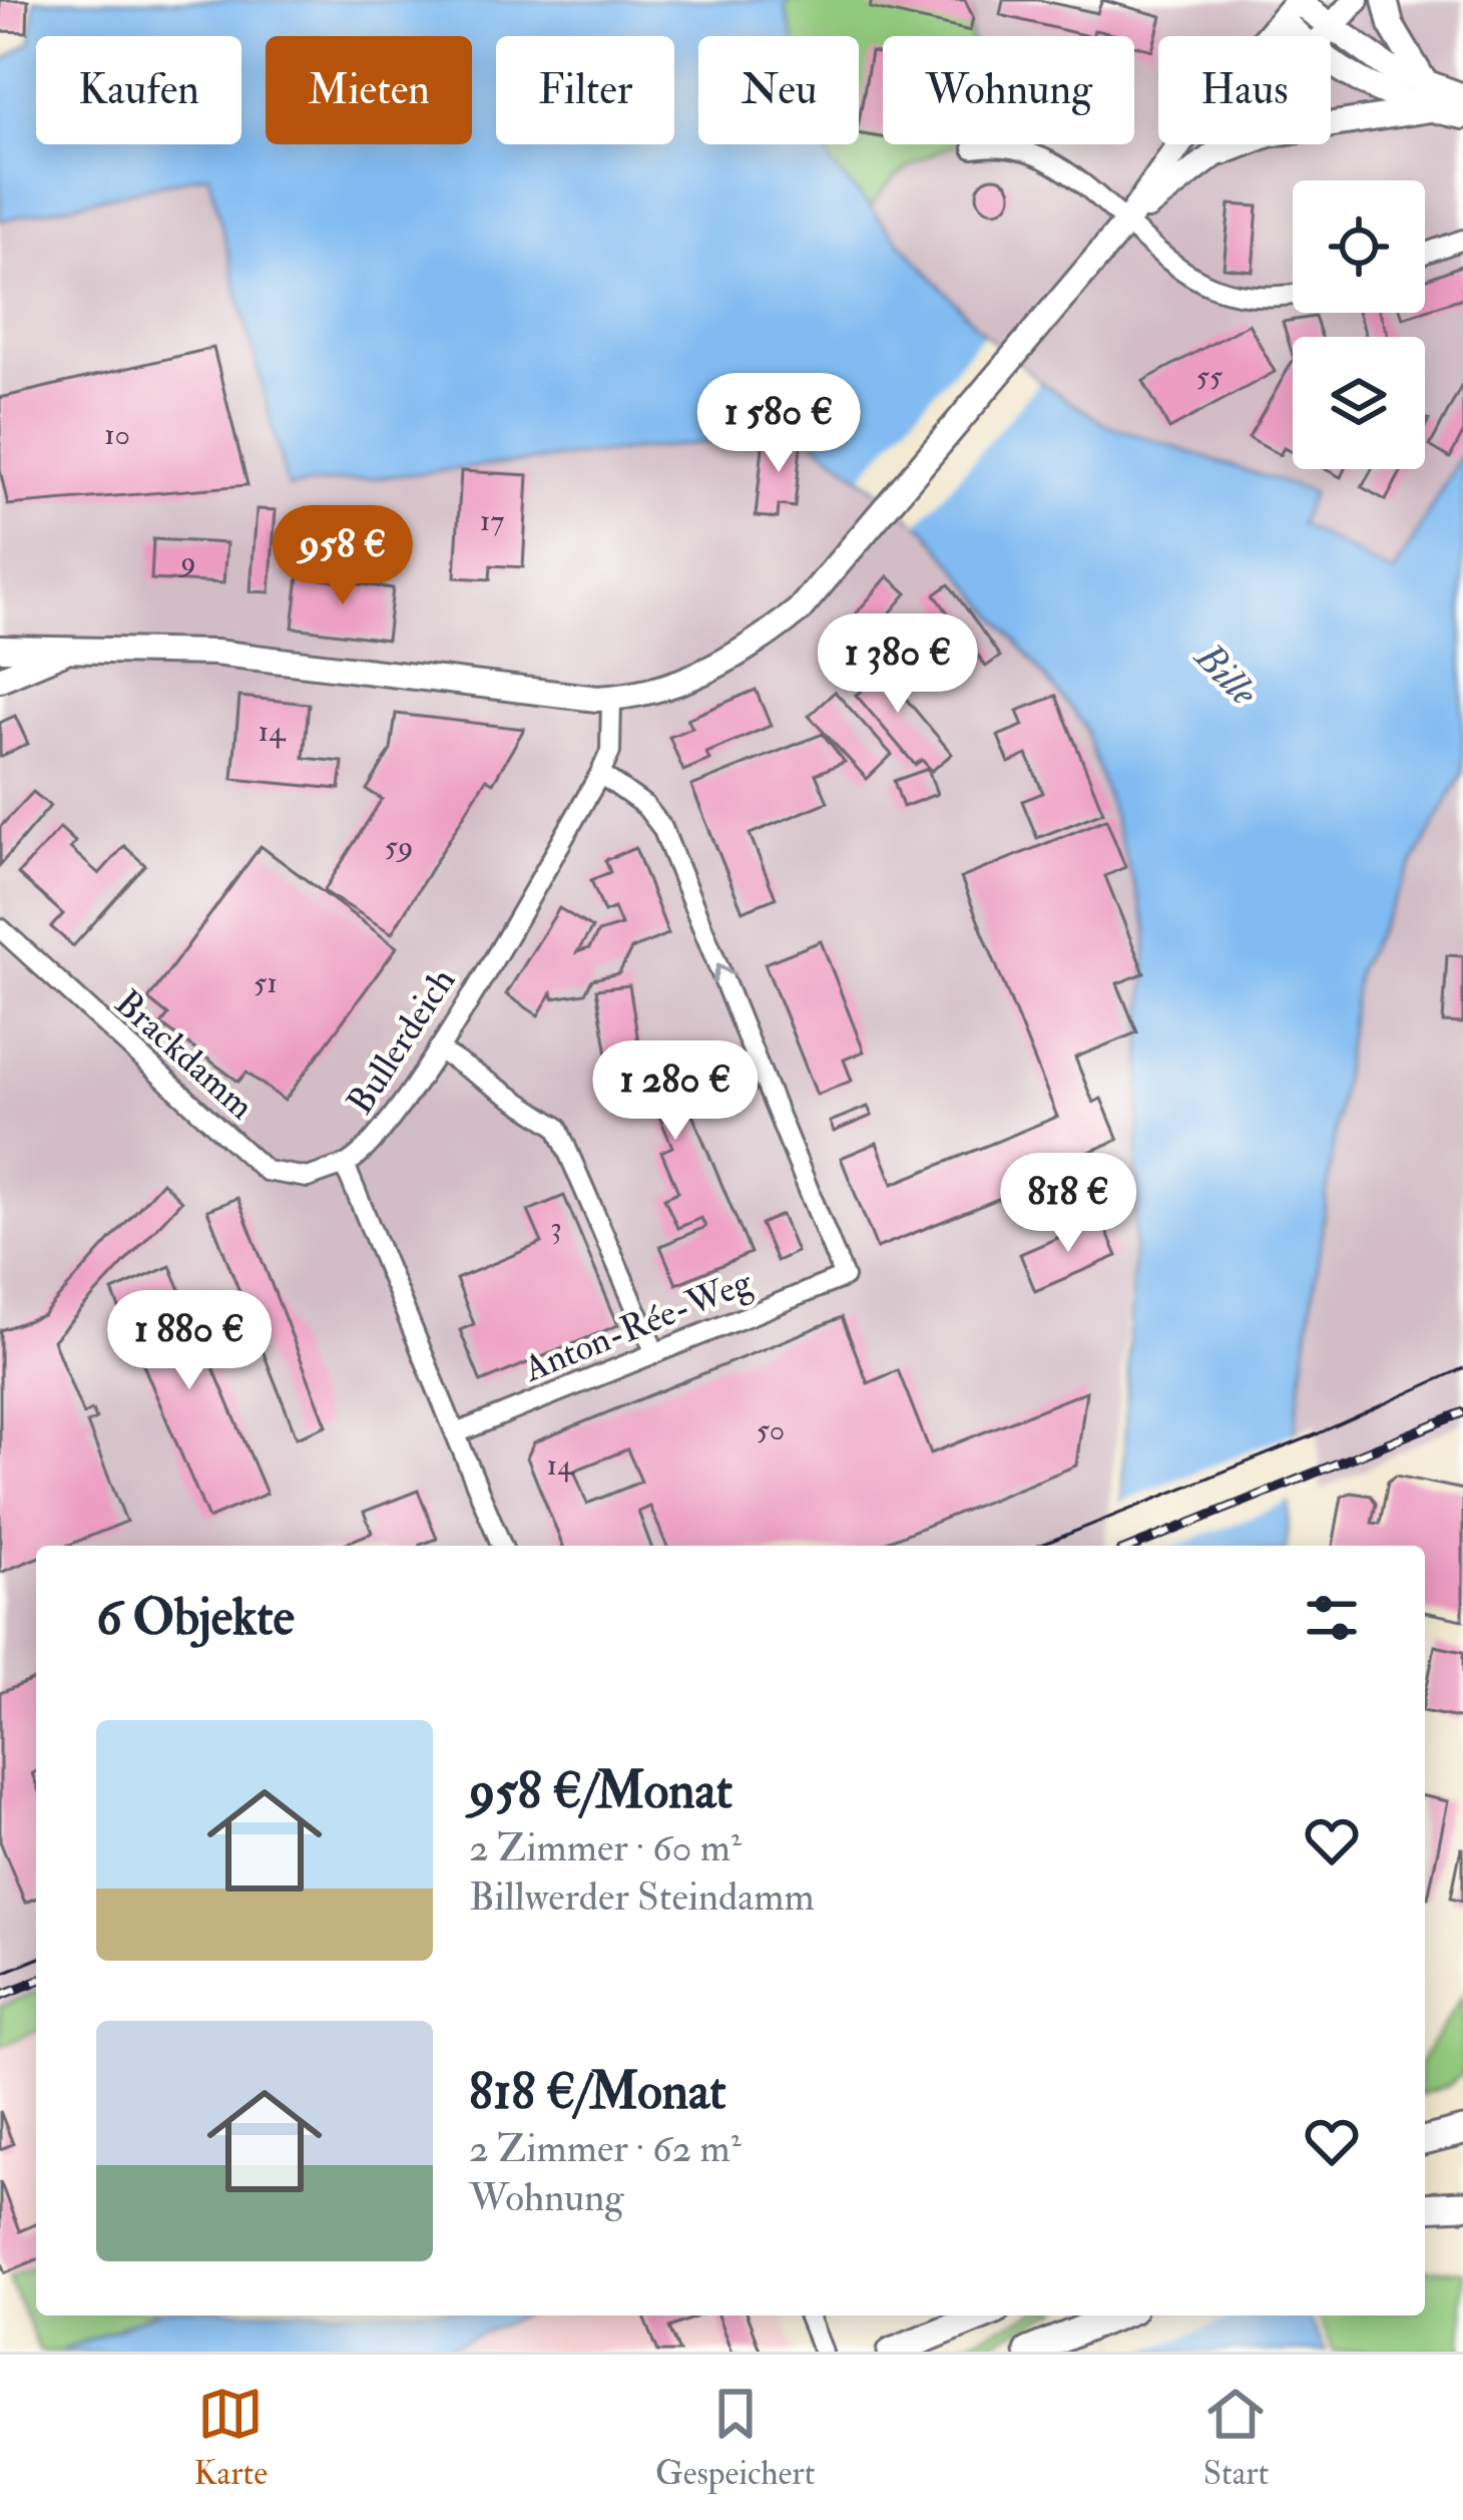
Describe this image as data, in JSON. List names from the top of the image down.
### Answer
{
  "streets": {
    "street": ["Bullerdeich", "Brackdamm", "Anton-Rée-Weg"]
  },
  "crossings": [
    ["Bullerdeich", "Brackdamm"],
    ["Bullerdeich", "Anton-Rée-Weg"]
  ],
  "water": ["Bille"],
  "house_numbers": [
    "55",
    "10",
    "17",
    "9",
    "14",
    "59",
    "51",
    "3",
    "50",
    "14"
  ],
  "page": {
    "chip": [
      "Kaufen",
      "Mieten",
      "Filter",
      "Neu",
      "Wohnung",
      "Haus"
    ],
    "price": [
      "1 580 €",
      "958 €",
      "1 380 €",
      "1 280 €",
      "818 €",
      "1 880 €"
    ],
    "heading": "6 Objekte",
    "list": [
      {
        "name": "958 €/Monat",
        "note": "2 Zimmer · 60 m² · Billwerder Steindamm"
      },
      {
        "name": "818 €/Monat",
        "note": "2 Zimmer · 62 m² · Wohnung"
      }
    ],
    "tabs": ["Karte", "Gespeichert", "Start"]
  }
}
